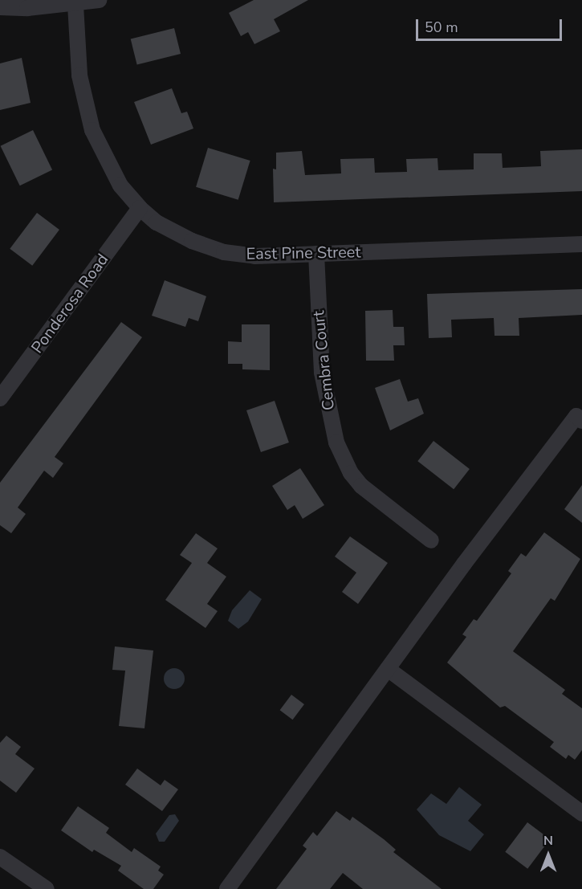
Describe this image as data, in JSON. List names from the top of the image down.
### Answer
{
  "streets": {
    "street": ["East Pine Street", "Ponderosa Road", "Cembra Court"]
  },
  "crossings": [
    ["East Pine Street", "Ponderosa Road"],
    ["East Pine Street", "Cembra Court"]
  ],
  "scale_bar": "50 m",
  "north": "top"
}
